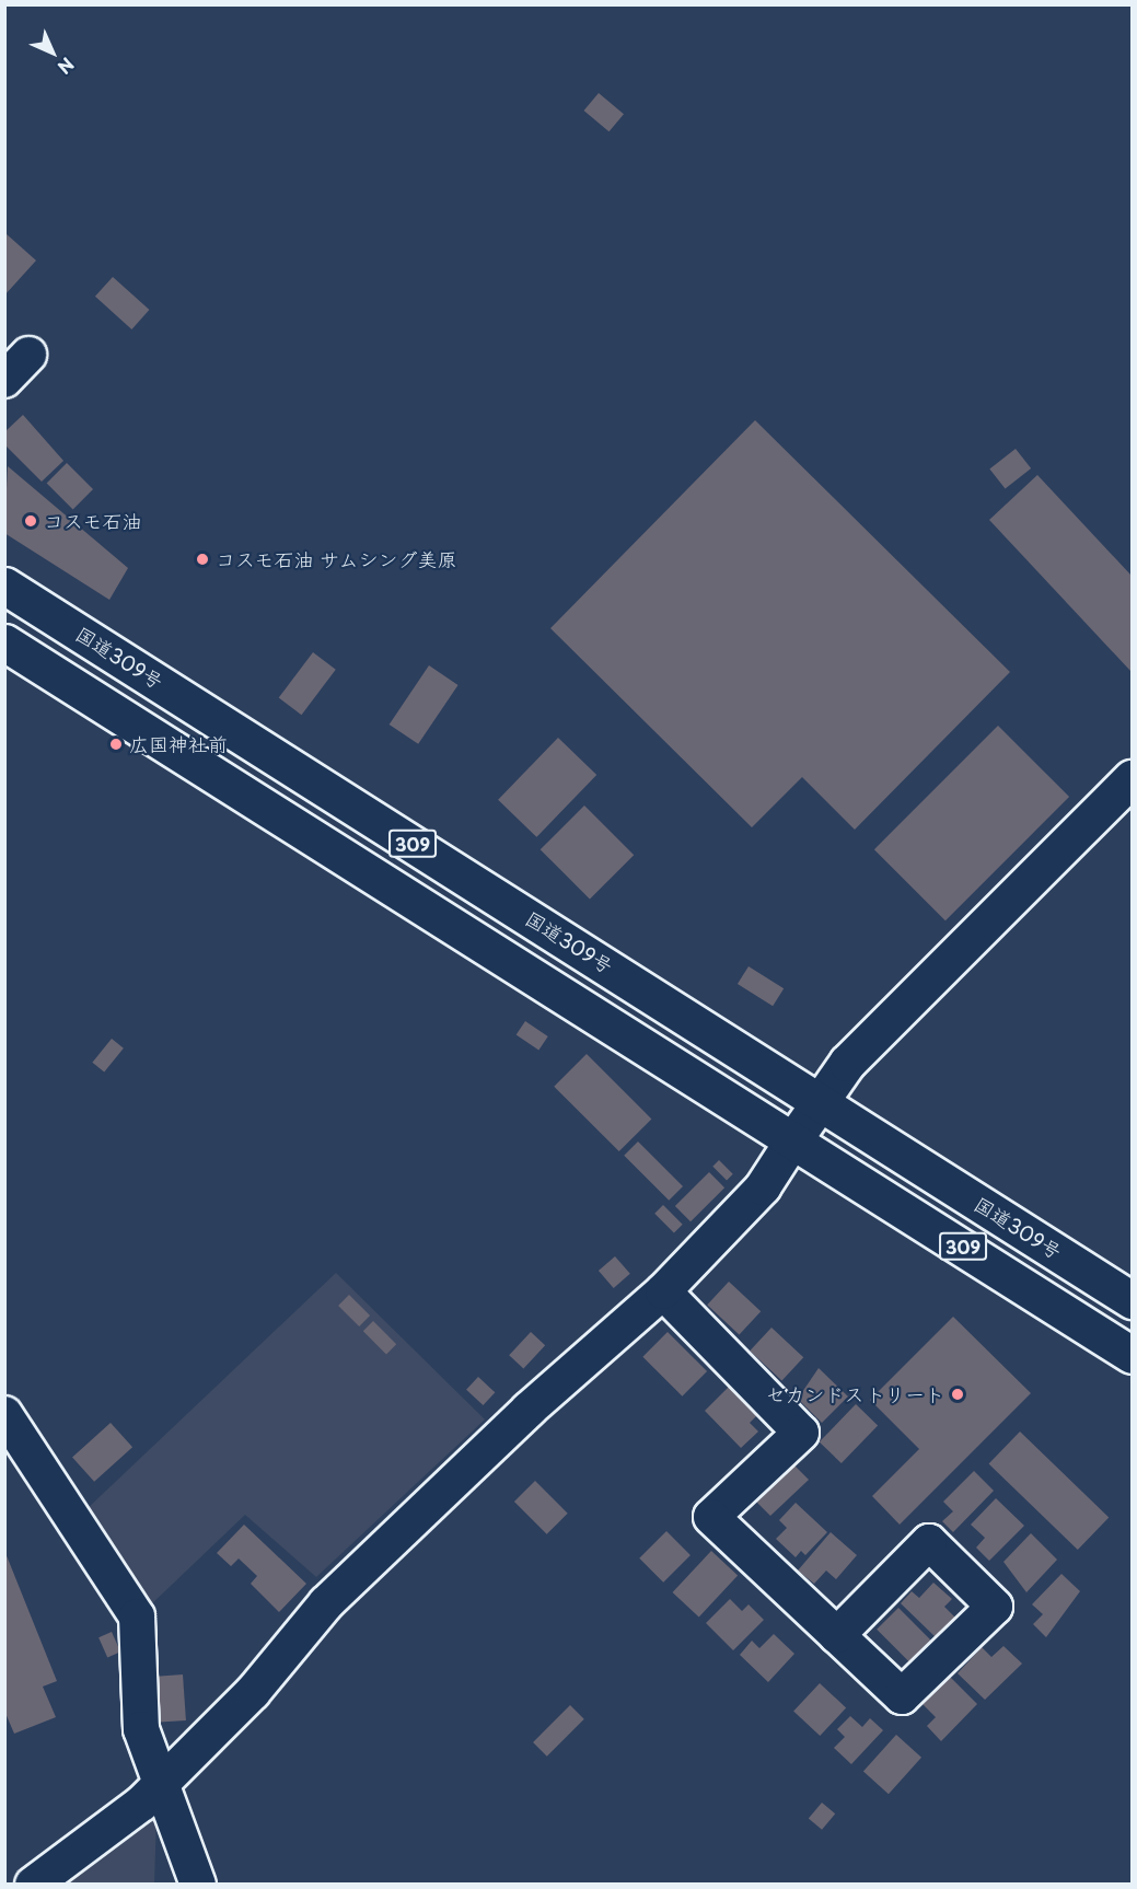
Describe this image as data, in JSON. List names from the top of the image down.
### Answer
{
  "streets": {
    "main road": ["国道309号", "309"]
  },
  "places": [
    "コスモ石油",
    "コスモ石油 サムシング美原",
    "広国神社前",
    "セカンドストリート"
  ],
  "north": "bottom right"
}
